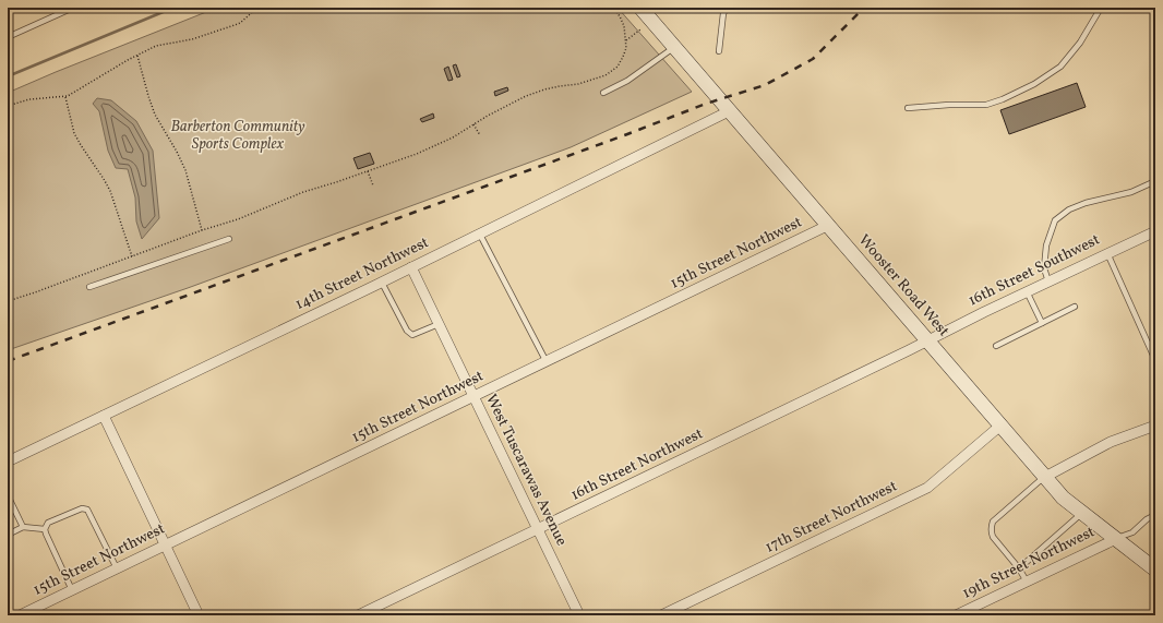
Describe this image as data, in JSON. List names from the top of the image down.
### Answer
{
  "streets": {
    "main road": ["Wooster Road West"],
    "street": [
      "15th Street Northwest",
      "16th Street Southwest",
      "14th Street Northwest",
      "16th Street Northwest",
      "West Tuscarawas Avenue",
      "17th Street Northwest",
      "19th Street Northwest"
    ]
  },
  "crossings": [
    ["15th Street Northwest", "Wooster Road West"],
    ["15th Street Northwest", "West Tuscarawas Avenue"],
    ["16th Street Southwest", "Wooster Road West"],
    ["16th Street Southwest", "16th Street Northwest"],
    ["14th Street Northwest", "Wooster Road West"],
    ["14th Street Northwest", "West Tuscarawas Avenue"],
    ["Wooster Road West", "16th Street Northwest"],
    ["Wooster Road West", "17th Street Northwest"],
    ["Wooster Road West", "19th Street Northwest"],
    ["16th Street Northwest", "West Tuscarawas Avenue"]
  ],
  "parks": ["Barberton Community Sports Complex"]
}
